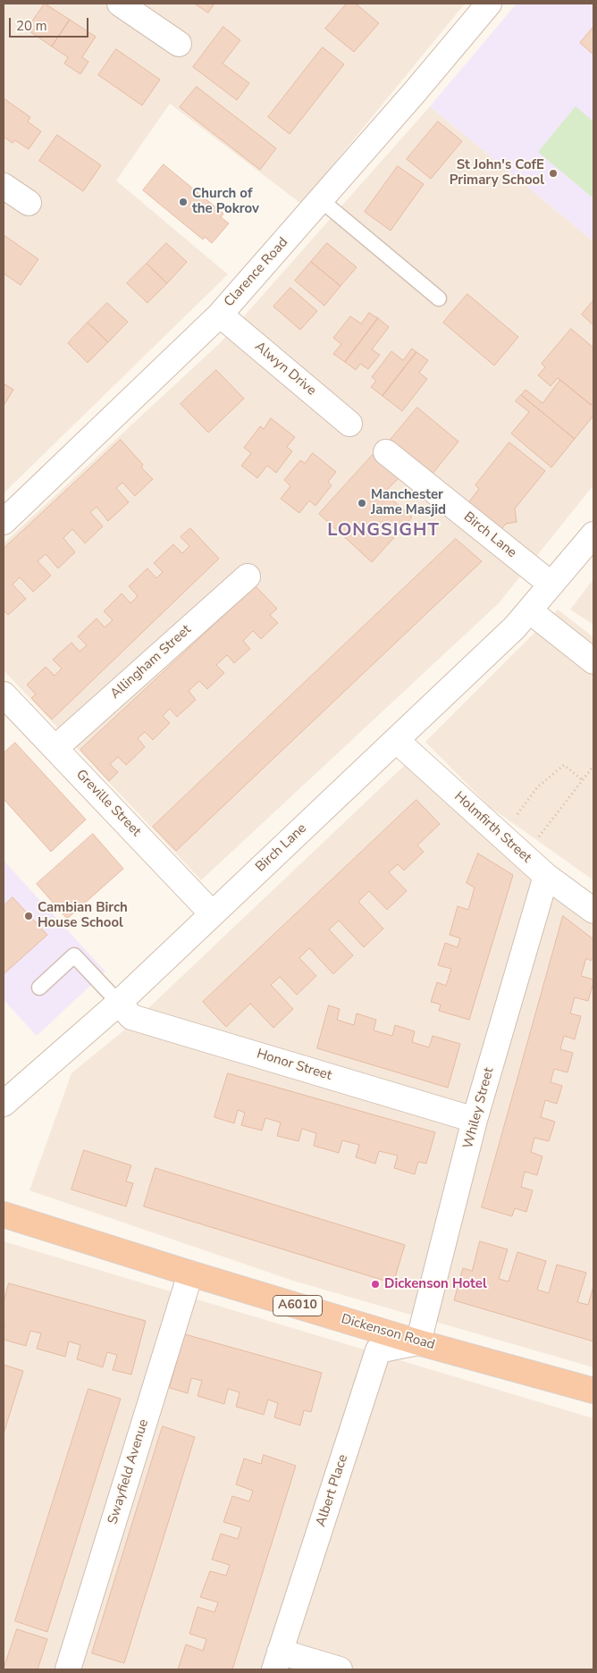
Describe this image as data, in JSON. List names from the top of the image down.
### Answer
{
  "streets": {
    "highway": ["A6010", "Dickenson Road"],
    "street": [
      "Clarence Road",
      "Alwyn Drive",
      "Birch Lane",
      "Allingham Street",
      "Greville Street",
      "Holmfirth Street",
      "Honor Street",
      "Whiley Street",
      "Swayfield Avenue",
      "Albert Place"
    ]
  },
  "crossings": [
    ["Clarence Road", "Alwyn Drive"],
    ["Birch Lane", "Greville Street"],
    ["Birch Lane", "Holmfirth Street"],
    ["Birch Lane", "Honor Street"],
    ["Allingham Street", "Greville Street"],
    ["Holmfirth Street", "Whiley Street"],
    ["Honor Street", "Whiley Street"],
    ["Whiley Street", "Dickenson Road"],
    ["Whiley Street", "Albert Place"],
    ["Dickenson Road", "Swayfield Avenue"],
    ["Dickenson Road", "Albert Place"]
  ],
  "districts": ["LONGSIGHT"],
  "places": [
    "St John's CofE Primary School",
    "Church of the Pokrov",
    "Manchester Jame Masjid",
    "Cambian Birch House School",
    "Dickenson Hotel"
  ],
  "scale_bar": "20 m"
}
